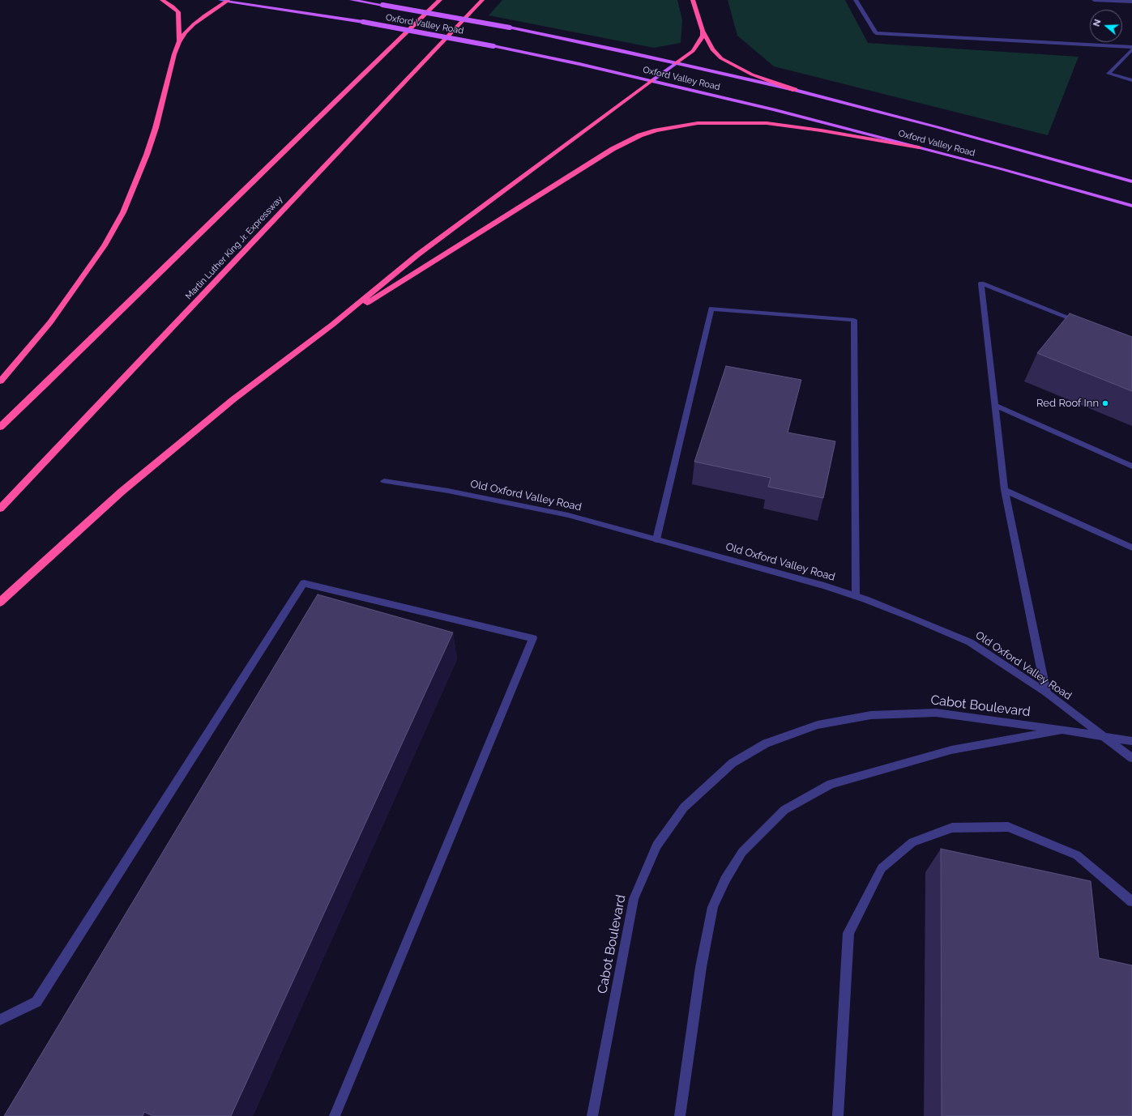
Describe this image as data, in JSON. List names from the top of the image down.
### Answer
{
  "streets": {
    "highway": ["Martin Luther King Jr. Expressway"],
    "main road": ["Oxford Valley Road"],
    "street": ["Old Oxford Valley Road", "Cabot Boulevard"]
  },
  "crossings": [
    ["Old Oxford Valley Road", "Cabot Boulevard"]
  ],
  "places": ["Red Roof Inn"],
  "north": "left"
}
